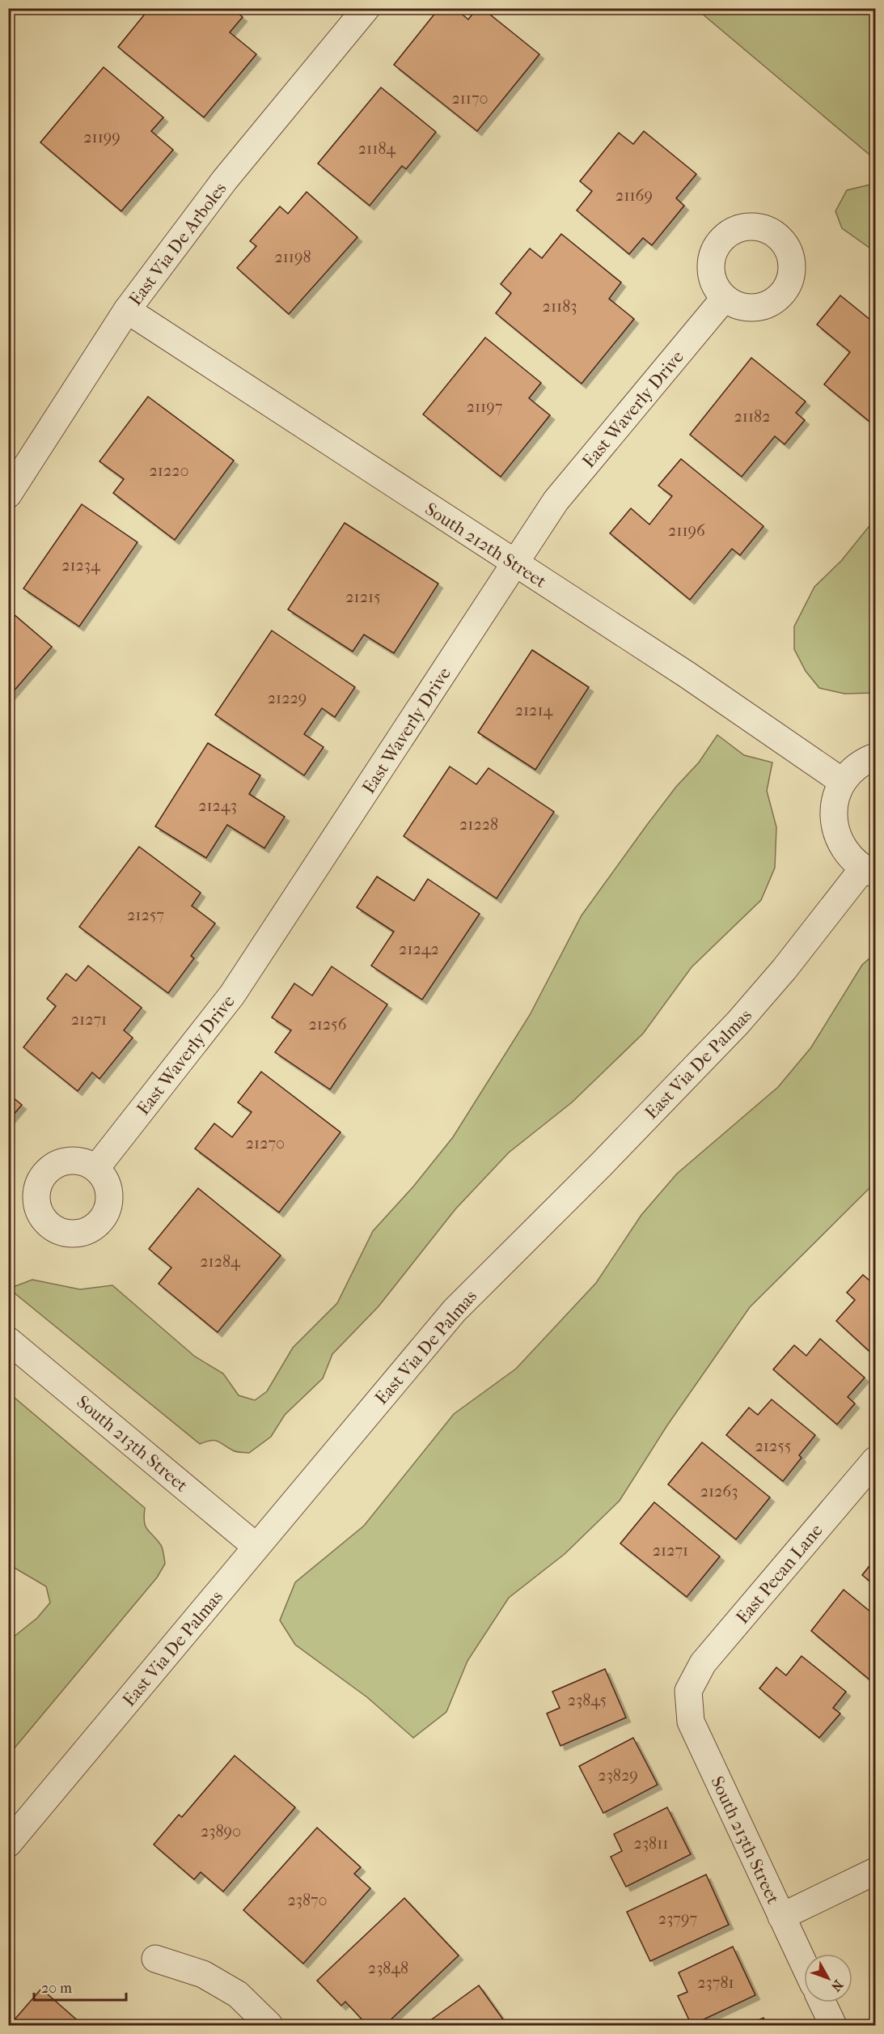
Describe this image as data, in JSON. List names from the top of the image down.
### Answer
{
  "streets": {
    "street": [
      "East Via De Arboles",
      "East Waverly Drive",
      "South 212th Street",
      "East Via De Palmas",
      "South 213th Street",
      "East Pecan Lane"
    ]
  },
  "crossings": [
    ["East Via De Arboles", "South 212th Street"],
    ["East Waverly Drive", "South 212th Street"],
    ["South 212th Street", "East Via De Palmas"],
    ["East Via De Palmas", "South 213th Street"],
    ["South 213th Street", "East Pecan Lane"]
  ],
  "house_numbers": [
    "21170",
    "21199",
    "21184",
    "21169",
    "21198",
    "21183",
    "21197",
    "21182",
    "21220",
    "21196",
    "21234",
    "21215",
    "21229",
    "21214",
    "21243",
    "21228",
    "21257",
    "21242",
    "21271",
    "21256",
    "21270",
    "21284",
    "21255",
    "21263",
    "21271",
    "23845",
    "23829",
    "23890",
    "23811",
    "23870",
    "23797",
    "23848",
    "23781"
  ],
  "scale_bar": "20 m",
  "north": "bottom right"
}
